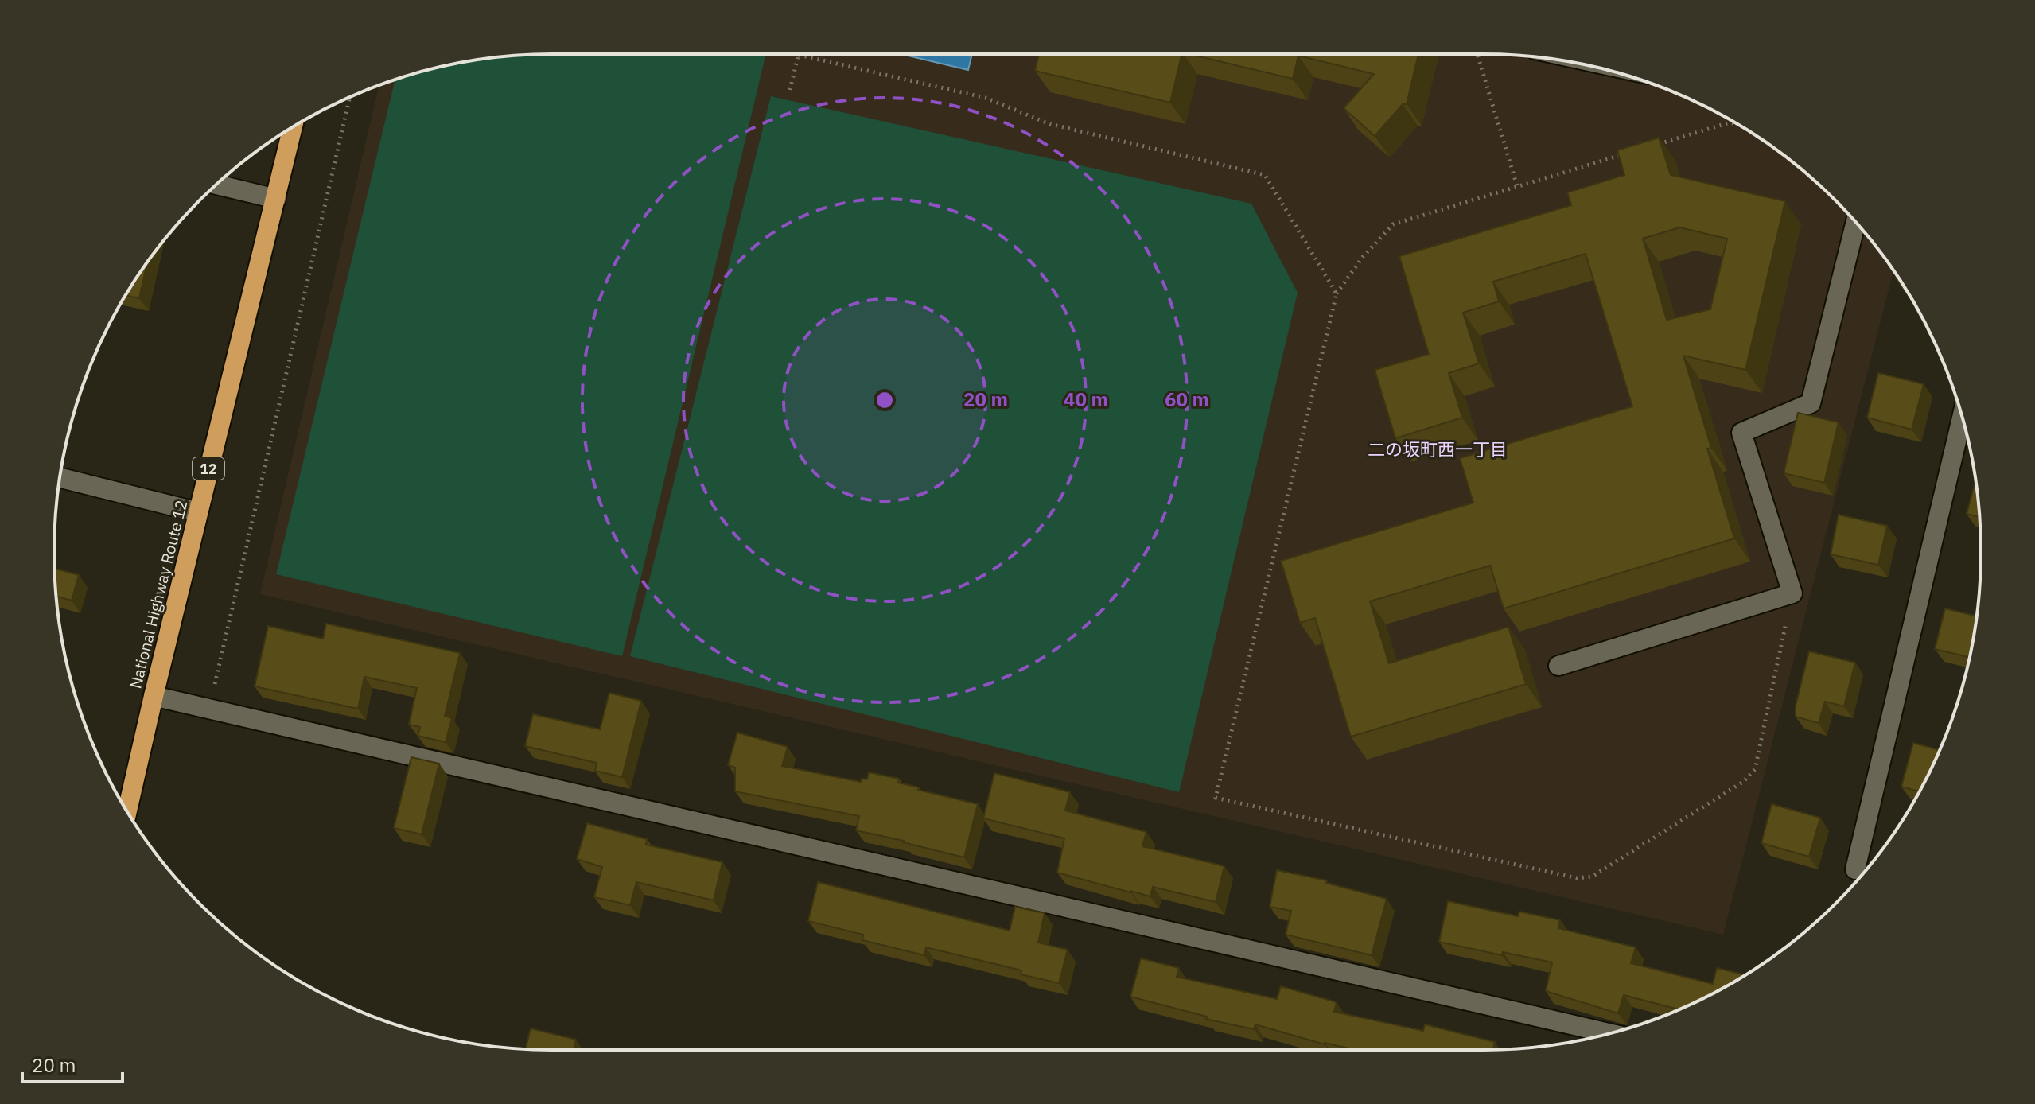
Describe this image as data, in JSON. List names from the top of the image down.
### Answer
{
  "streets": {
    "highway": ["12", "National Highway Route 12"]
  },
  "districts": ["二の坂町西一丁目"],
  "scale_bar": "20 m",
  "rings": ["20 m", "40 m", "60 m"]
}
